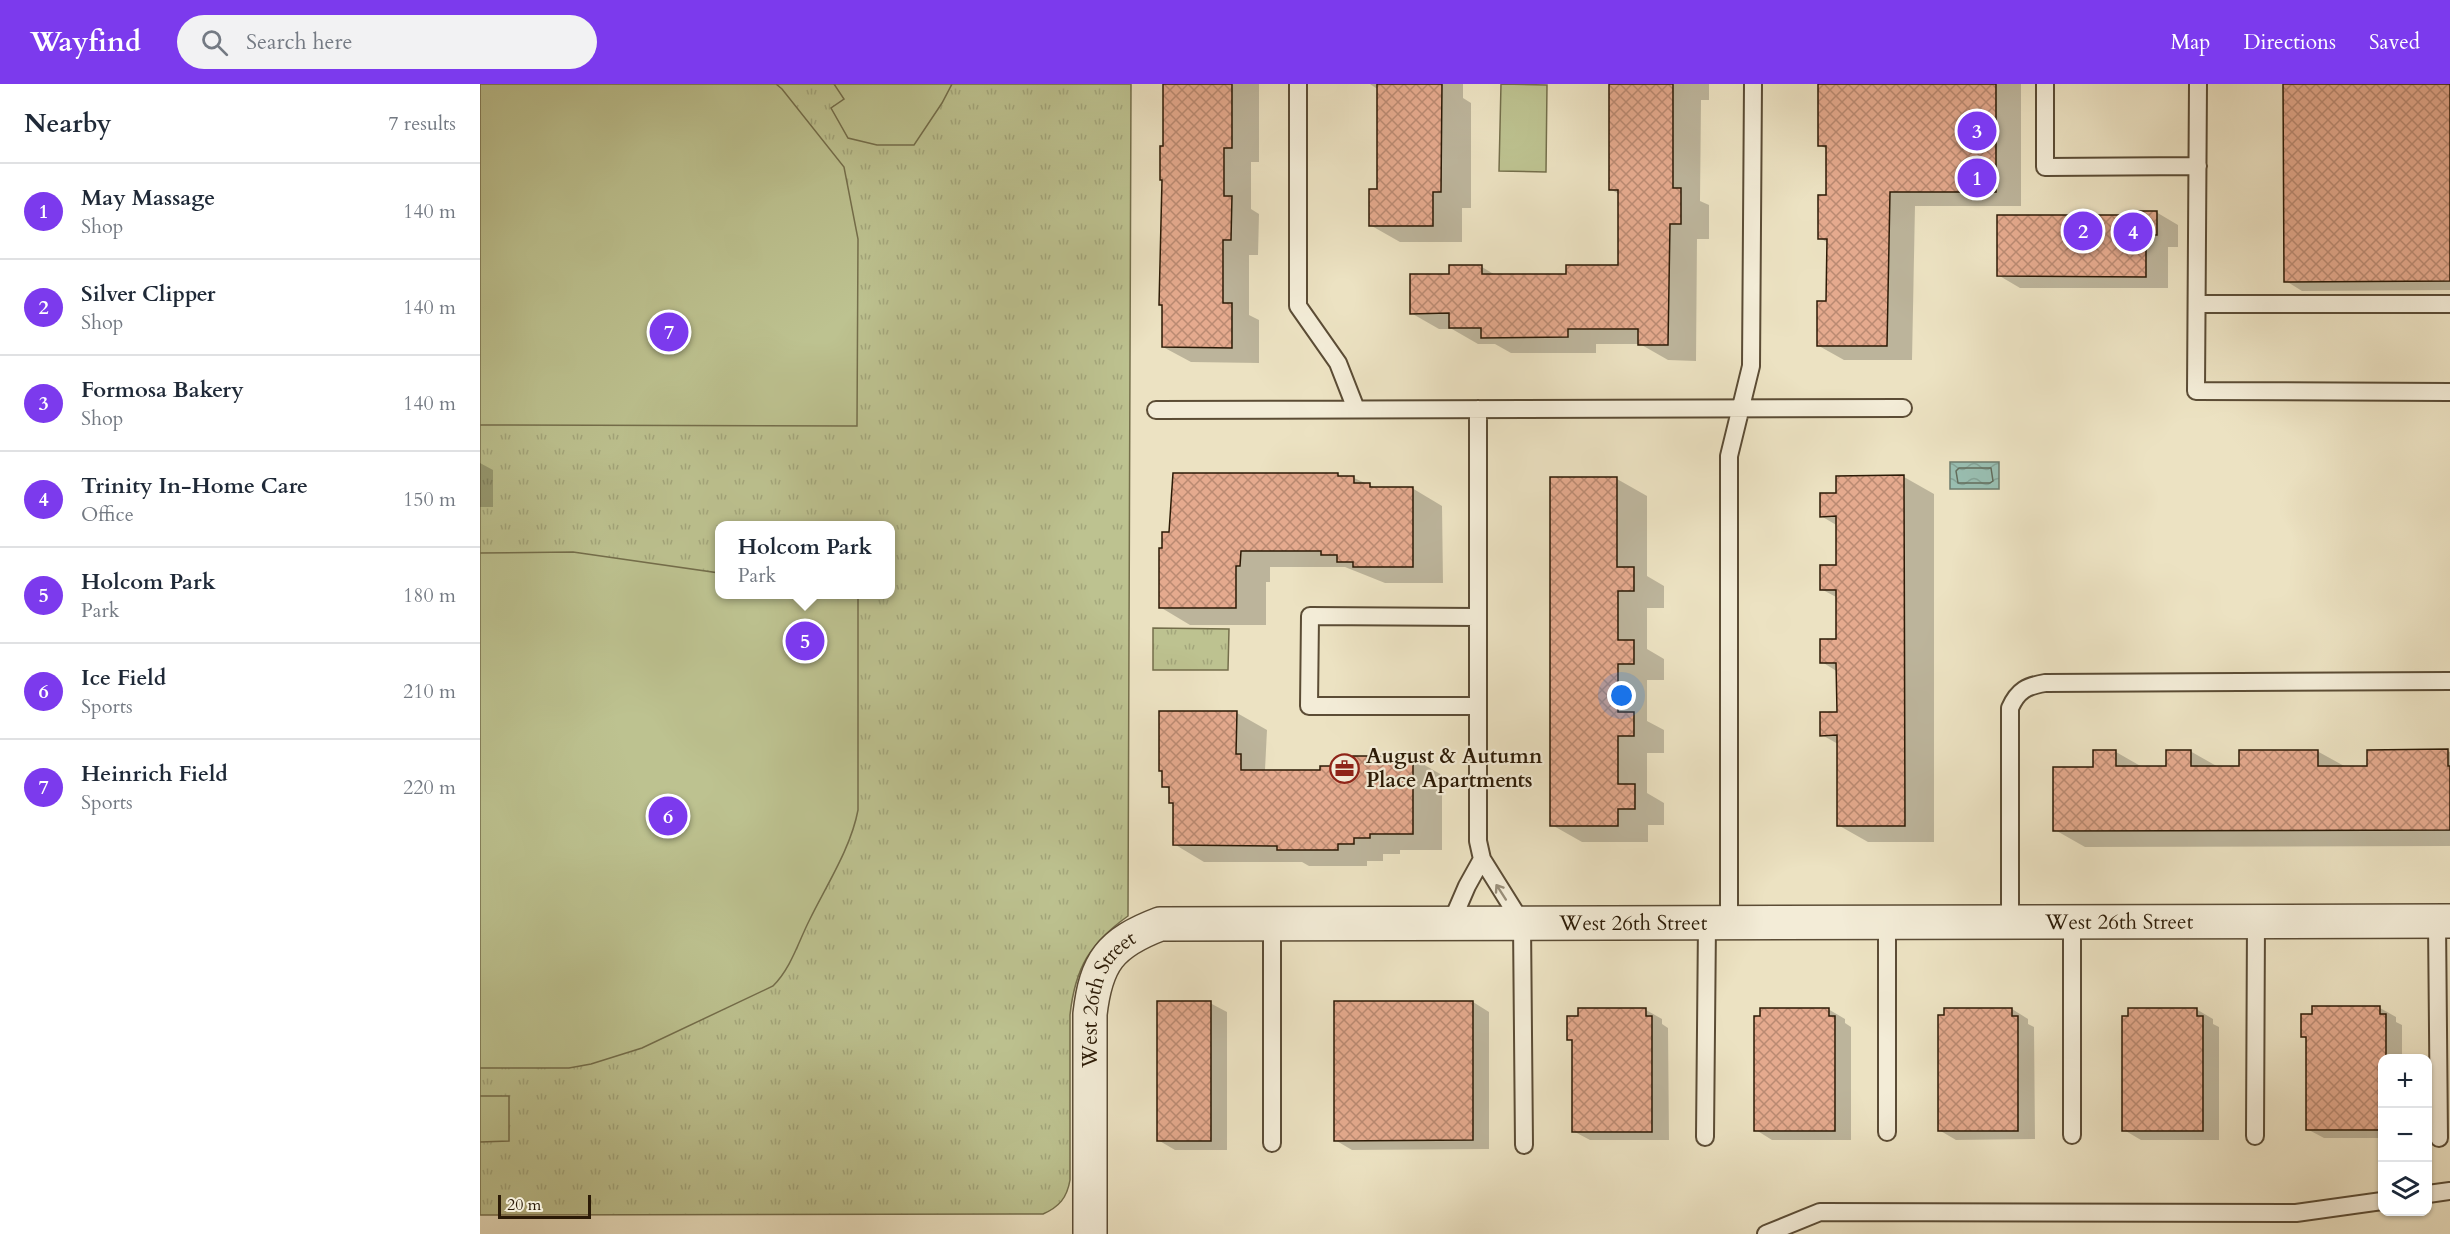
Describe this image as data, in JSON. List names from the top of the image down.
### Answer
{
  "streets": {
    "street": ["West 26th Street"]
  },
  "places": {
    "office": ["August & Autumn Place Apartments"]
  },
  "scale_bar": "20 m",
  "page": {
    "header": "Wayfind",
    "search": "Search here",
    "nav": ["Map", "Directions", "Saved"],
    "heading": ["Nearby", "7 results"],
    "pins": [
      "3",
      "1",
      "2",
      "4",
      "7",
      "5",
      "6"
    ],
    "list": [
      {
        "mark": "1",
        "name": "May Massage",
        "note": "Shop",
        "value": "140 m"
      },
      {
        "mark": "2",
        "name": "Silver Clipper",
        "note": "Shop",
        "value": "140 m"
      },
      {
        "mark": "3",
        "name": "Formosa Bakery",
        "note": "Shop",
        "value": "140 m"
      },
      {
        "mark": "4",
        "name": "Trinity In-Home Care",
        "note": "Office",
        "value": "150 m"
      },
      {
        "mark": "5",
        "name": "Holcom Park",
        "note": "Park",
        "value": "180 m"
      },
      {
        "mark": "6",
        "name": "Ice Field",
        "note": "Sports",
        "value": "210 m"
      },
      {
        "mark": "7",
        "name": "Heinrich Field",
        "note": "Sports",
        "value": "220 m"
      }
    ],
    "popup": ["Holcom Park", "Park"],
    "map_buttons": ["+", "−"],
    "scale": "20 m"
  }
}
